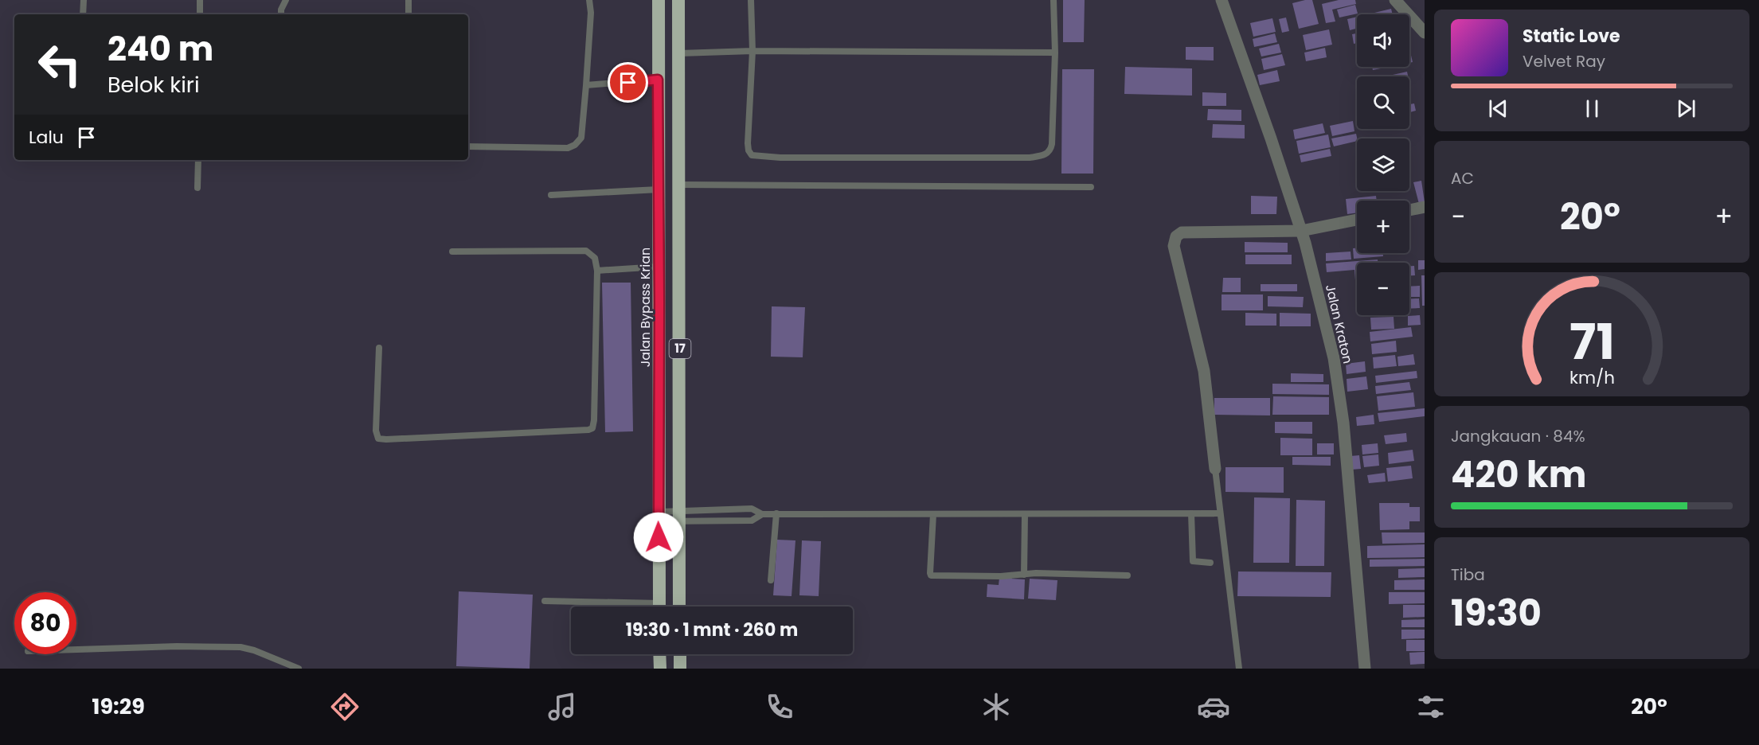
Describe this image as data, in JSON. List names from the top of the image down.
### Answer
{
  "streets": {
    "highway": ["Jalan Bypass Krian", "17"],
    "street": ["Jalan Kraton"]
  },
  "page": {
    "map_buttons": ["+", "−"],
    "turn": ["240 m", "Belok kiri"],
    "song": ["Static Love", "Velvet Ray"],
    "then": "Lalu",
    "tile": [
      "AC",
      ["Jangkauan · 84%", "420 km"],
      ["Tiba", "19:30"]
    ],
    "heat": ["−", "20°", "+"],
    "limit": "80",
    "trip": "19:30 · 1 mnt · 260 m",
    "tabs": ["19:29", "20°"],
    "gauge": ["71", "km/h"]
  }
}
